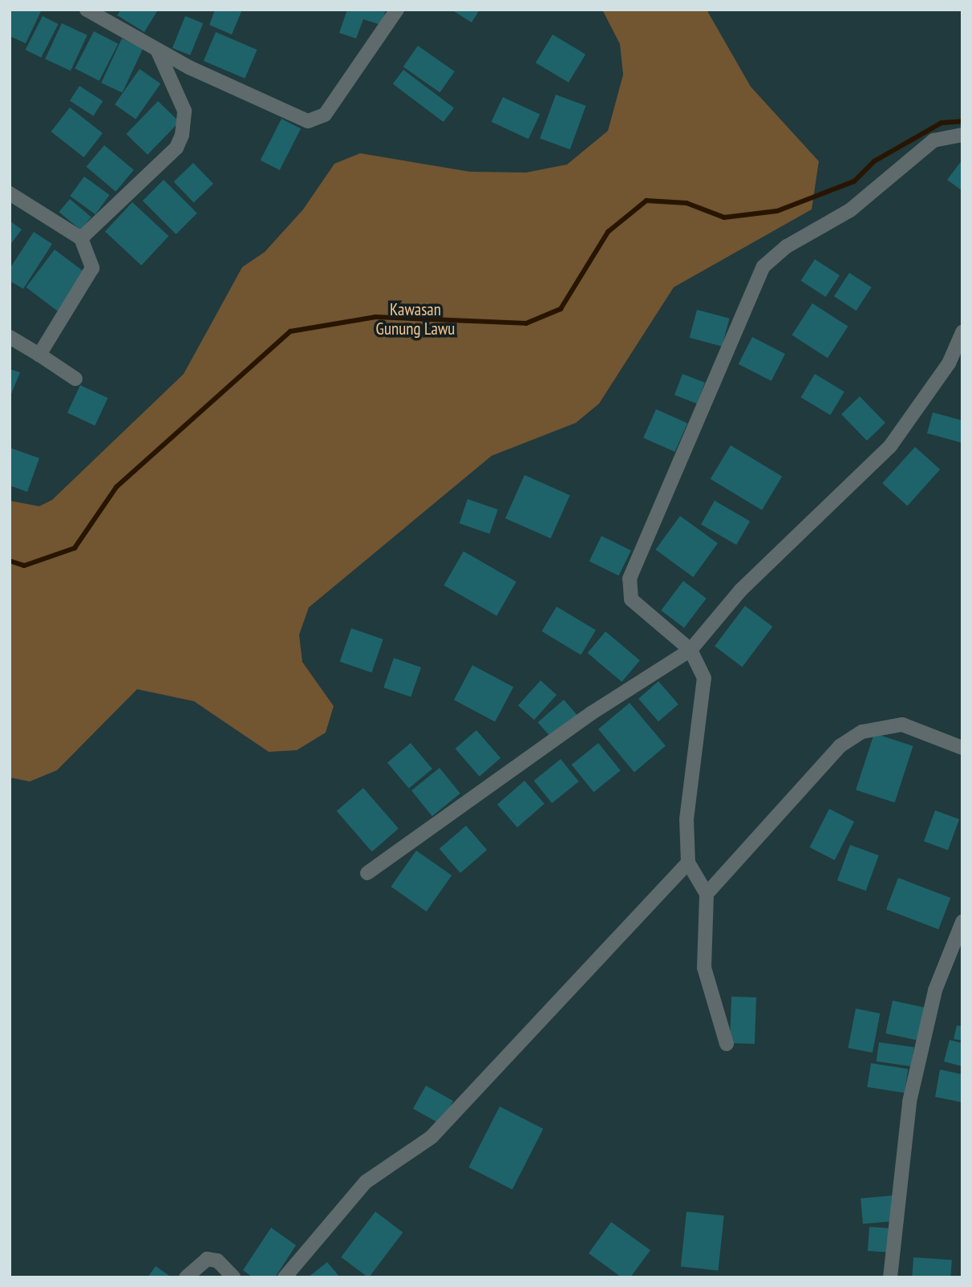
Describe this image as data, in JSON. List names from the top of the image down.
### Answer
{
  "parks": ["Kawasan Gunung Lawu"]
}
